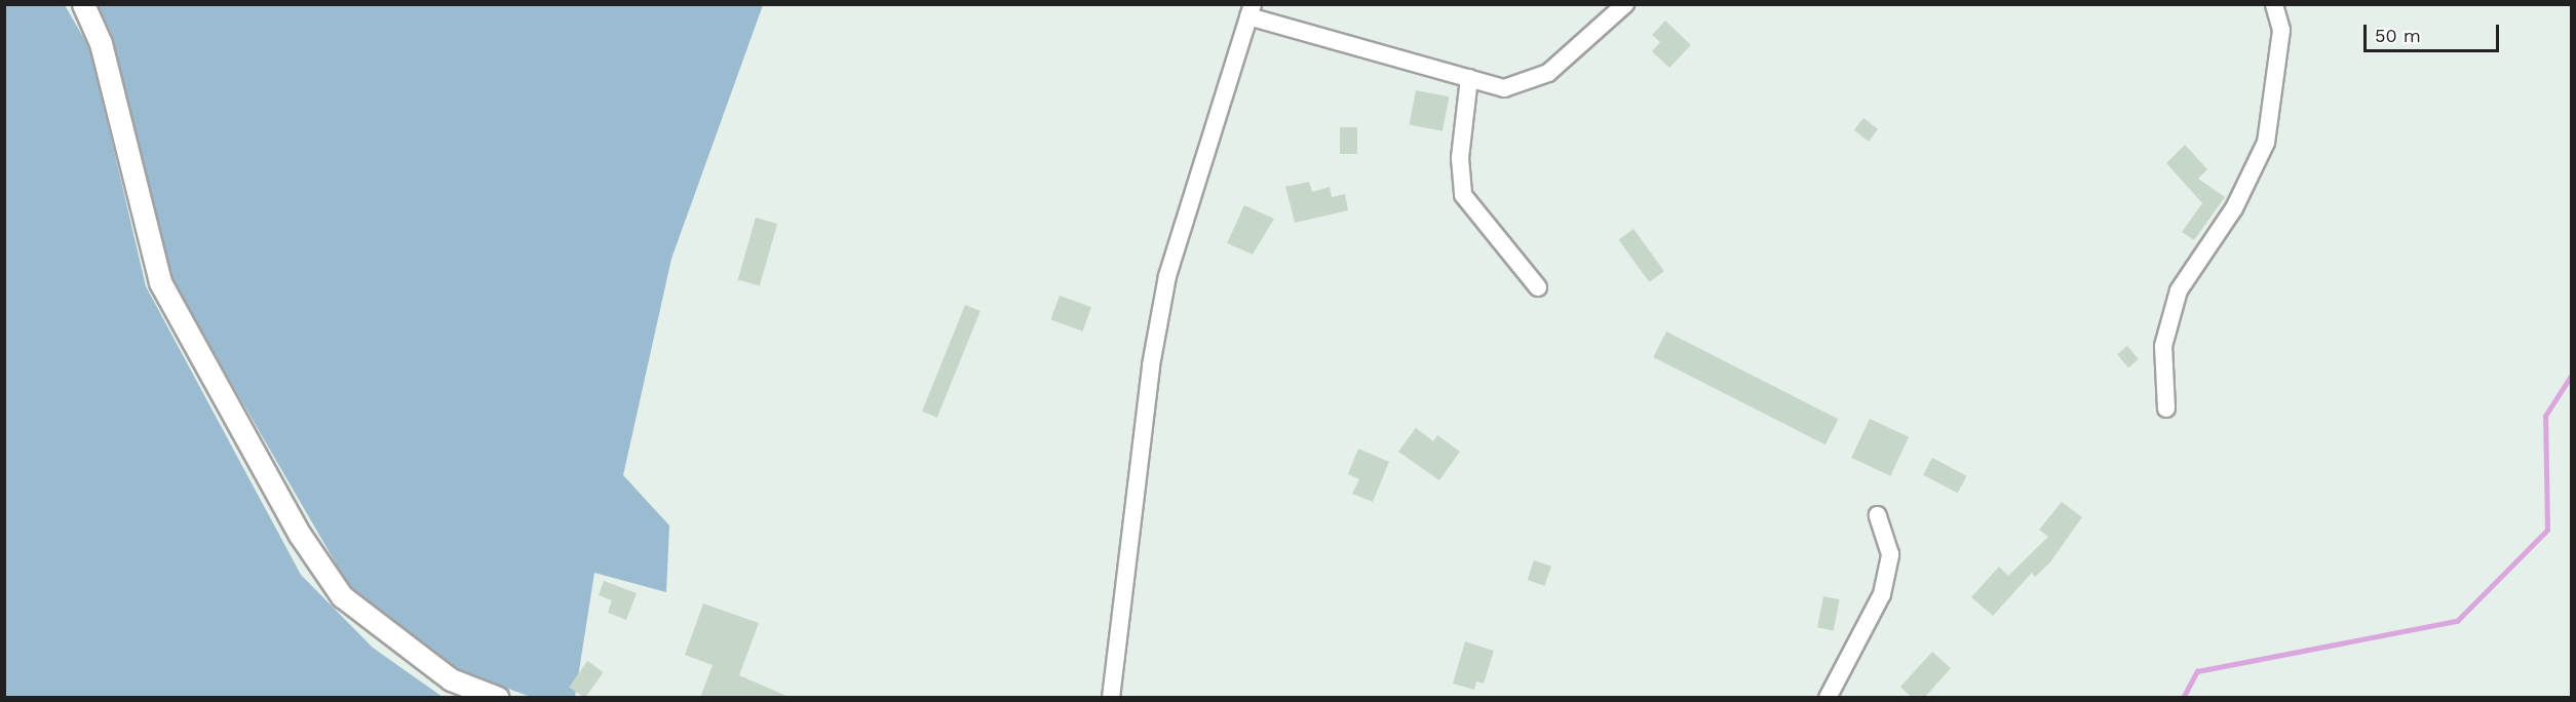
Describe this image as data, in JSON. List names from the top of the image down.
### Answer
{
  "scale_bar": "50 m"
}
